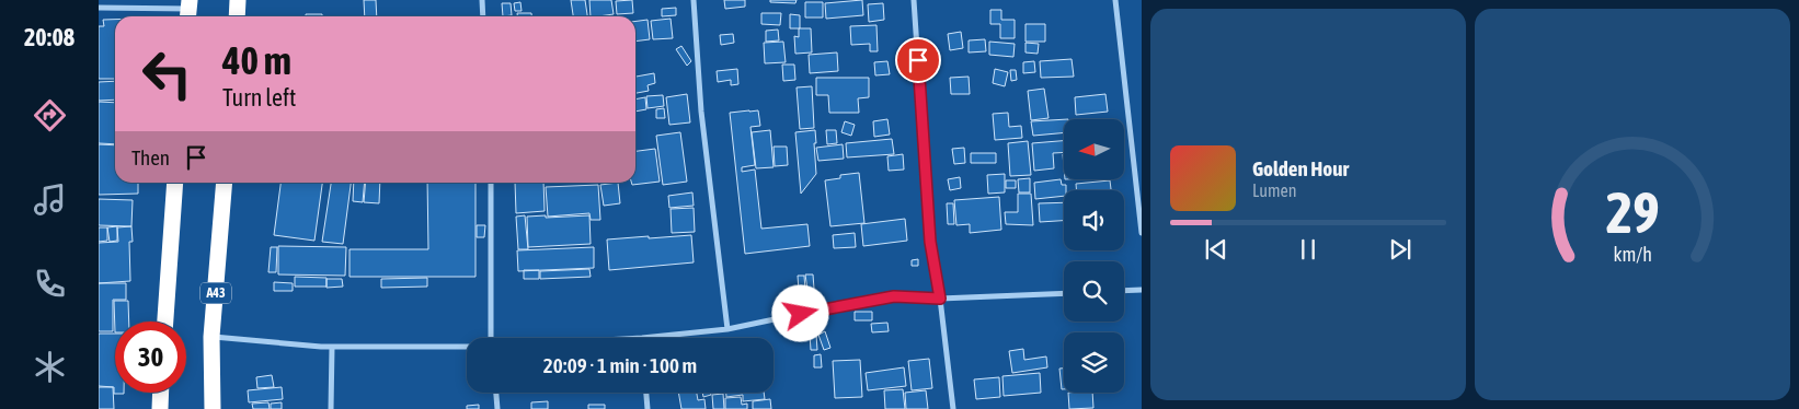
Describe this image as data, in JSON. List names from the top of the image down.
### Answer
{
  "streets": {
    "highway": ["A43"]
  },
  "north": "left",
  "page": {
    "tabs": "20:08",
    "turn": ["40 m", "Turn left"],
    "then": "Then",
    "song": ["Golden Hour", "Lumen"],
    "limit": "30",
    "trip": "20:09 · 1 min · 100 m",
    "gauge": ["29", "km/h"]
  }
}
